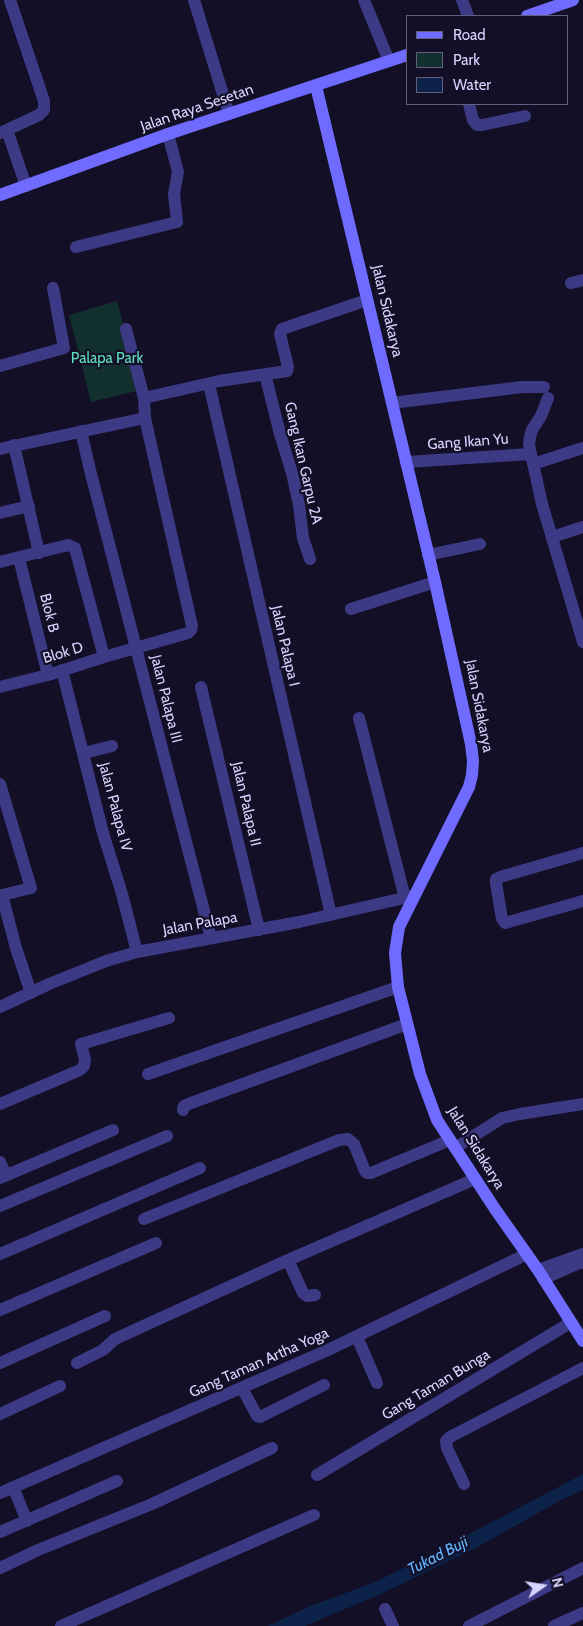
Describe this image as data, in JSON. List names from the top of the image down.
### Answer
{
  "streets": {
    "street": [
      "Jalan Raya Sesetan",
      "Jalan Sidakarya",
      "Gang Ikan Yu",
      "Gang Ikan Garpu 2A",
      "Blok B",
      "Jalan Palapa I",
      "Blok D",
      "Jalan Palapa III",
      "Jalan Palapa II",
      "Jalan Palapa IV",
      "Jalan Palapa",
      "Gang Taman Artha Yoga",
      "Gang Taman Bunga"
    ]
  },
  "crossings": [
    ["Jalan Raya Sesetan", "Jalan Sidakarya"],
    ["Jalan Sidakarya", "Gang Ikan Yu"],
    ["Jalan Sidakarya", "Jalan Palapa"],
    ["Jalan Sidakarya", "Gang Taman Artha Yoga"],
    ["Jalan Sidakarya", "Gang Taman Bunga"],
    ["Blok B", "Blok D"],
    ["Jalan Palapa I", "Jalan Palapa"],
    ["Blok D", "Jalan Palapa III"],
    ["Blok D", "Jalan Palapa IV"],
    ["Jalan Palapa III", "Jalan Palapa"],
    ["Jalan Palapa II", "Jalan Palapa"],
    ["Jalan Palapa IV", "Jalan Palapa"]
  ],
  "water": ["Tukad Buji"],
  "parks": ["Palapa Park"],
  "legend": ["Road", "Park", "Water"],
  "north": "right"
}
